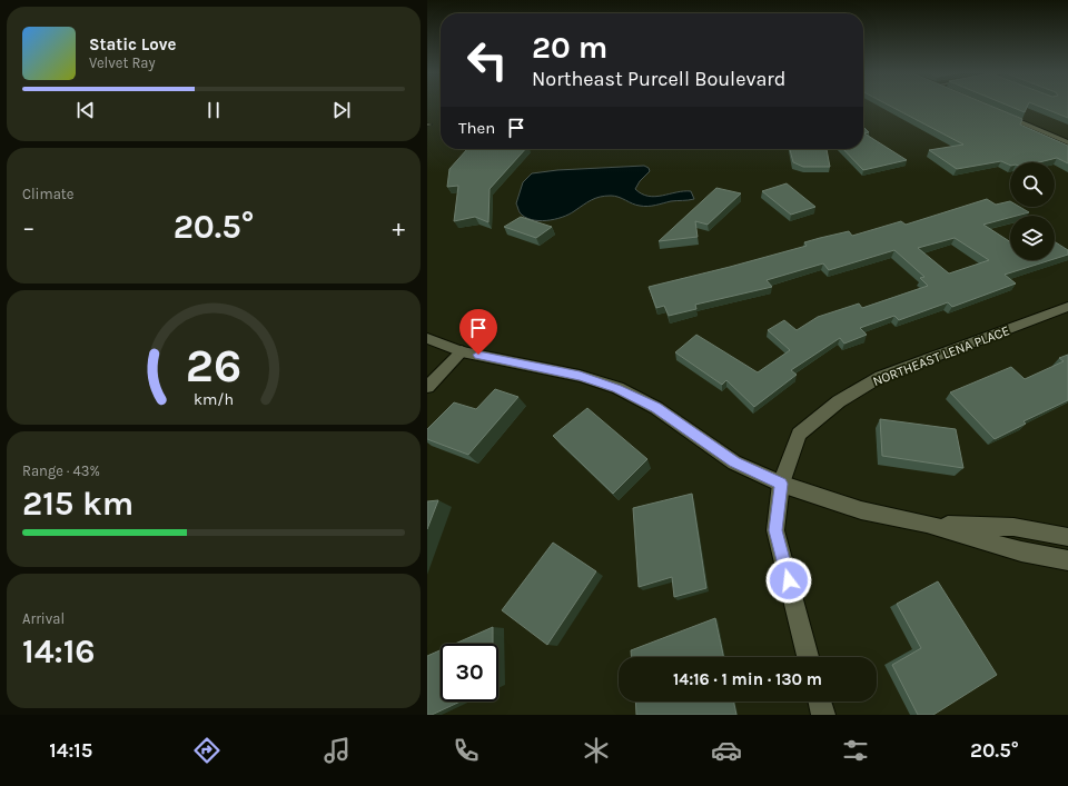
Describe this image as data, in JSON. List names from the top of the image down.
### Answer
{
  "streets": {
    "street": ["NORTHEAST LENA PLACE"]
  },
  "page": {
    "turn": ["20 m", "Northeast Purcell Boulevard"],
    "song": ["Static Love", "Velvet Ray"],
    "then": "Then",
    "tile": [
      "Climate",
      ["Range · 43%", "215 km"],
      ["Arrival", "14:16"]
    ],
    "heat": ["−", "20.5°", "+"],
    "limit": "30",
    "trip": "14:16 · 1 min · 130 m",
    "tabs": ["14:15", "20.5°"],
    "gauge": ["26", "km/h"]
  }
}
